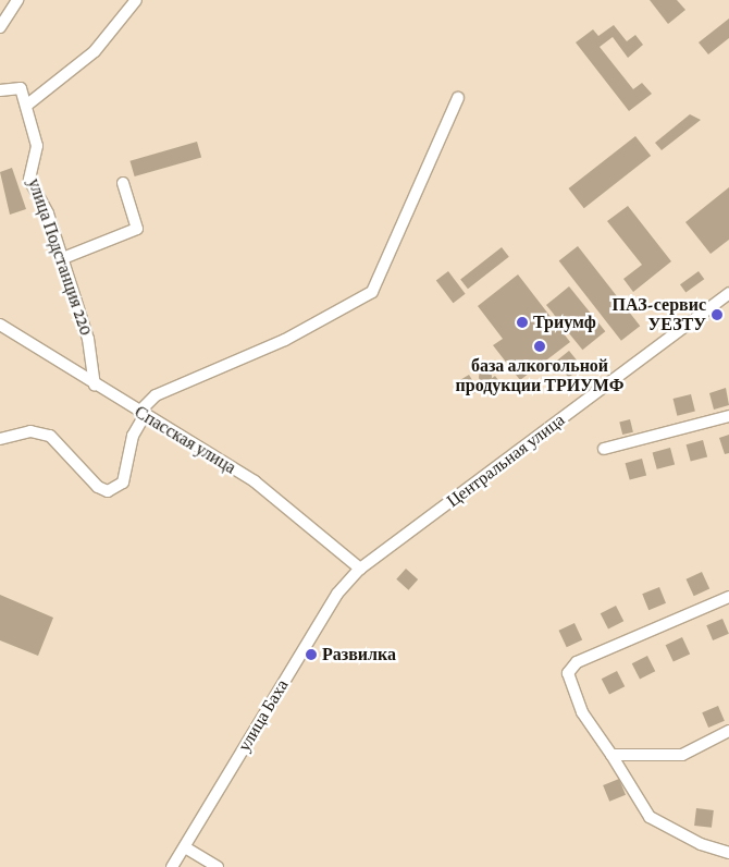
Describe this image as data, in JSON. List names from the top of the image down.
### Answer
{
  "streets": {
    "street": [
      "улица Подстанция 220",
      "Спасская улица",
      "Центральная улица",
      "улица Баха"
    ]
  },
  "crossings": [
    ["улица Подстанция 220", "Спасская улица"],
    ["Спасская улица", "Центральная улица"],
    ["Спасская улица", "улица Баха"],
    ["Центральная улица", "улица Баха"]
  ],
  "places": [
    "ПАЗ-сервис УЕЗТУ",
    "Триумф",
    "база алкогольной продукции ТРИУМФ",
    "Развилка"
  ]
}
